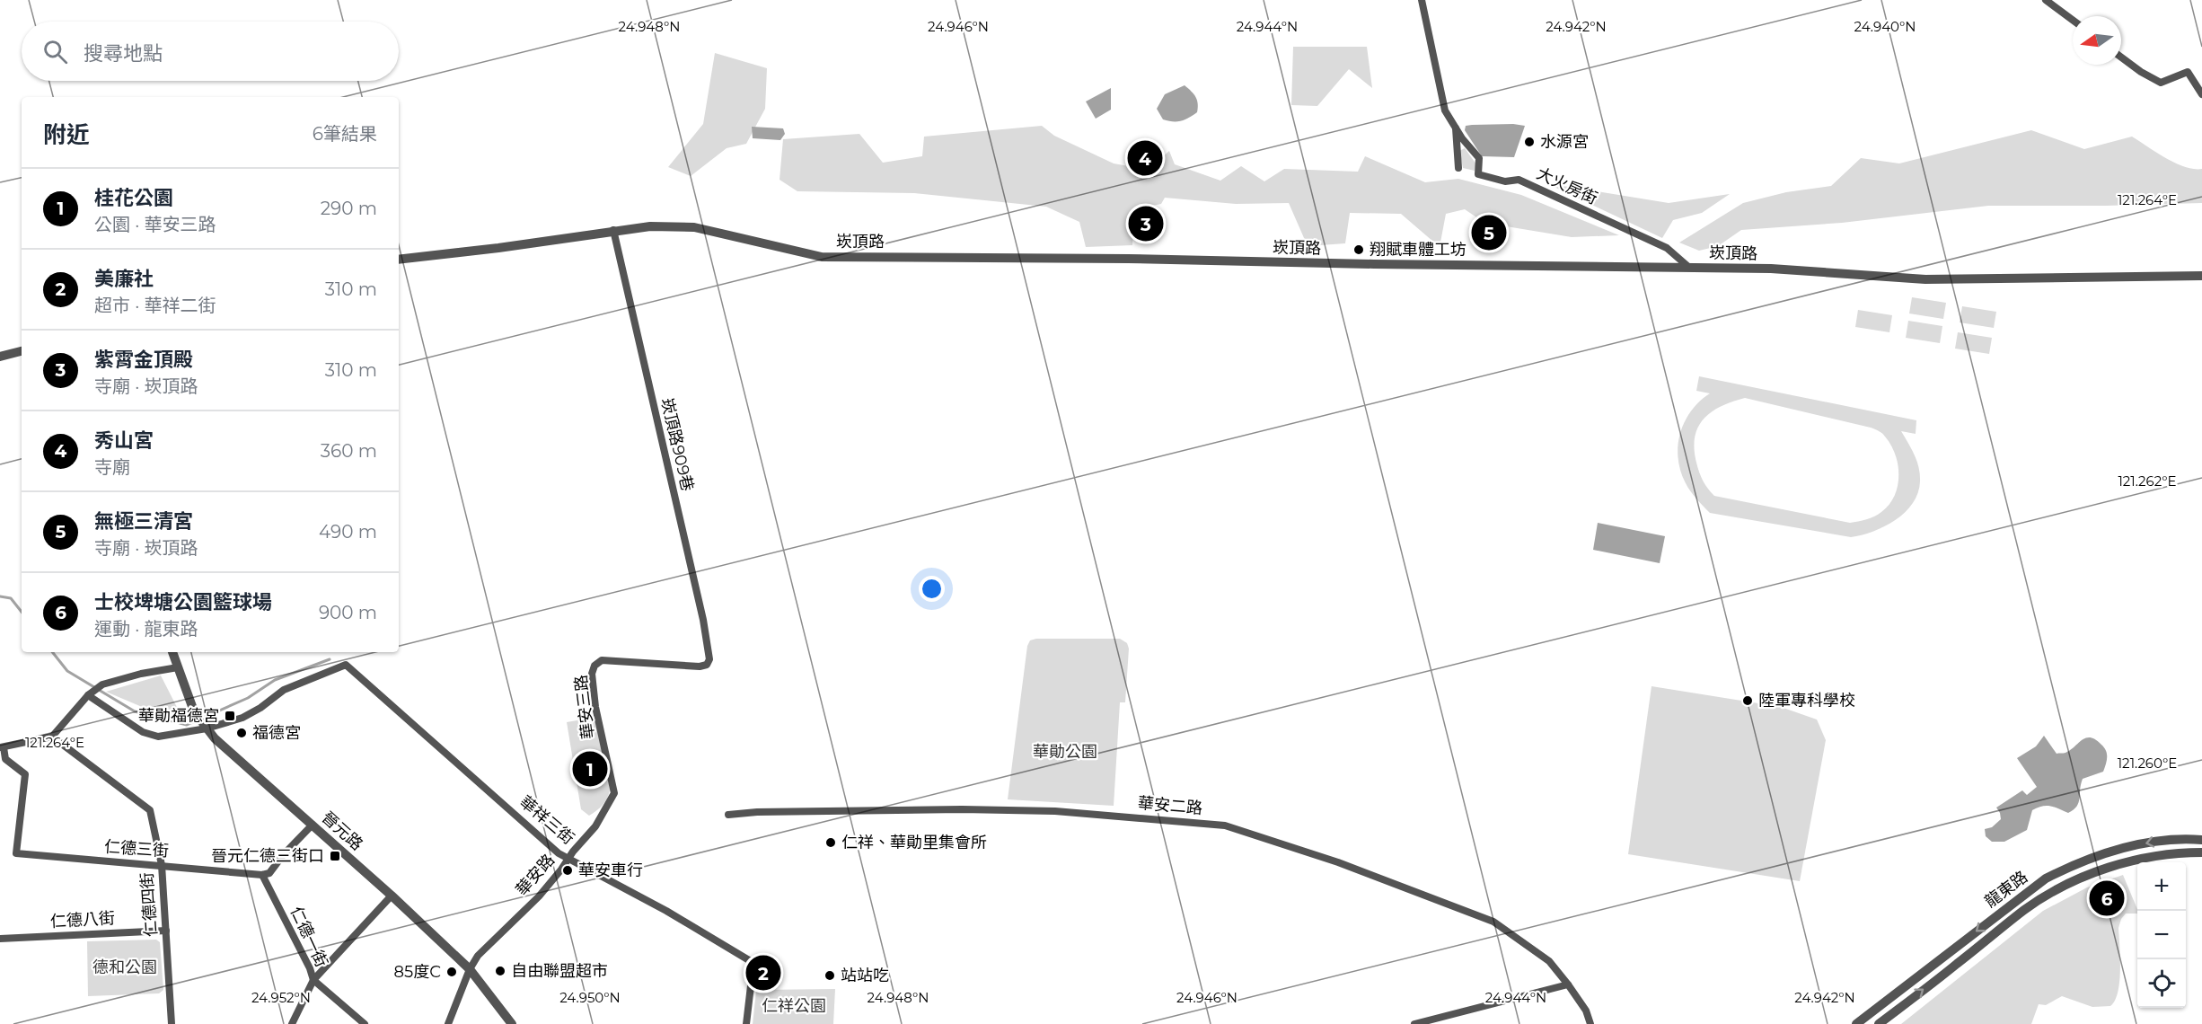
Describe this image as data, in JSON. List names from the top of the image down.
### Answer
{
  "streets": {
    "street": [
      "大火房街",
      "崁頂路",
      "崁頂路909巷",
      "華安三路",
      "華安二路",
      "華祥三街",
      "晉元路",
      "仁德三街",
      "華安路",
      "龍東路",
      "仁德四街",
      "仁德八街",
      "仁德一街"
    ]
  },
  "crossings": [
    ["大火房街", "崁頂路"],
    ["崁頂路", "崁頂路909巷"],
    ["崁頂路909巷", "華安三路"],
    ["華安三路", "華安路"],
    ["華祥三街", "晉元路"],
    ["華祥三街", "華安路"],
    ["晉元路", "華安路"],
    ["仁德三街", "仁德四街"],
    ["仁德三街", "仁德一街"],
    ["仁德四街", "仁德八街"]
  ],
  "parks": ["華勛公園", "德和公園", "仁祥公園"],
  "places": {
    "other": [
      "水源宮",
      "翔賦車體工坊",
      "陸軍專科學校",
      "福德宮",
      "仁祥、華勛里集會所",
      "華安車行",
      "自由聯盟超市",
      "85度C",
      "站站吃"
    ],
    "transit": ["華勛福德宮", "晉元仁德三街口"]
  },
  "north": "left",
  "page": {
    "search": "搜尋地點",
    "heading": ["附近", "6筆結果"],
    "pins": [
      "4",
      "3",
      "5",
      "1",
      "6",
      "2"
    ],
    "list": [
      {
        "mark": "1",
        "name": "桂花公園",
        "note": "公園 · 華安三路",
        "value": "290 m"
      },
      {
        "mark": "2",
        "name": "美廉社",
        "note": "超市 · 華祥二街",
        "value": "310 m"
      },
      {
        "mark": "3",
        "name": "紫霄金頂殿",
        "note": "寺廟 · 崁頂路",
        "value": "310 m"
      },
      {
        "mark": "4",
        "name": "秀山宮",
        "note": "寺廟",
        "value": "360 m"
      },
      {
        "mark": "5",
        "name": "無極三清宮",
        "note": "寺廟 · 崁頂路",
        "value": "490 m"
      },
      {
        "mark": "6",
        "name": "士校埤塘公園籃球場",
        "note": "運動 · 龍東路",
        "value": "900 m"
      }
    ],
    "map_buttons": ["+", "−"]
  },
  "coordinates": [
    "24.942°N",
    "24.948°N",
    "24.946°N",
    "24.944°N",
    "24.940°N",
    "121.264°E",
    "121.262°E",
    "121.260°E",
    "24.952°N",
    "24.950°N"
  ]
}
